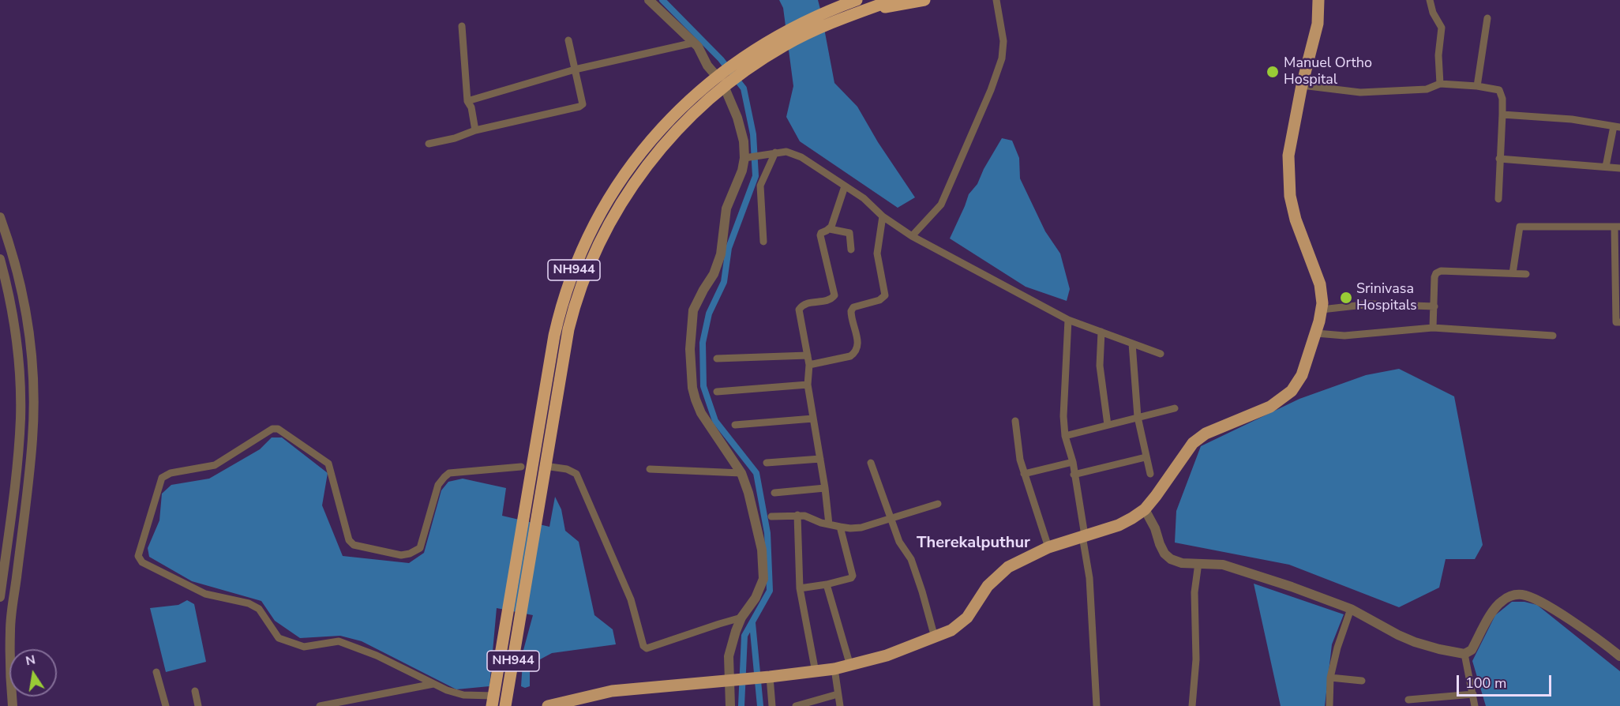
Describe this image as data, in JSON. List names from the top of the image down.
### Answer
{
  "streets": {
    "highway": ["NH944"]
  },
  "districts": ["Therekalputhur"],
  "places": ["Manuel Ortho Hospital", "Srinivasa Hospitals"],
  "scale_bar": "100 m",
  "north": "top"
}
